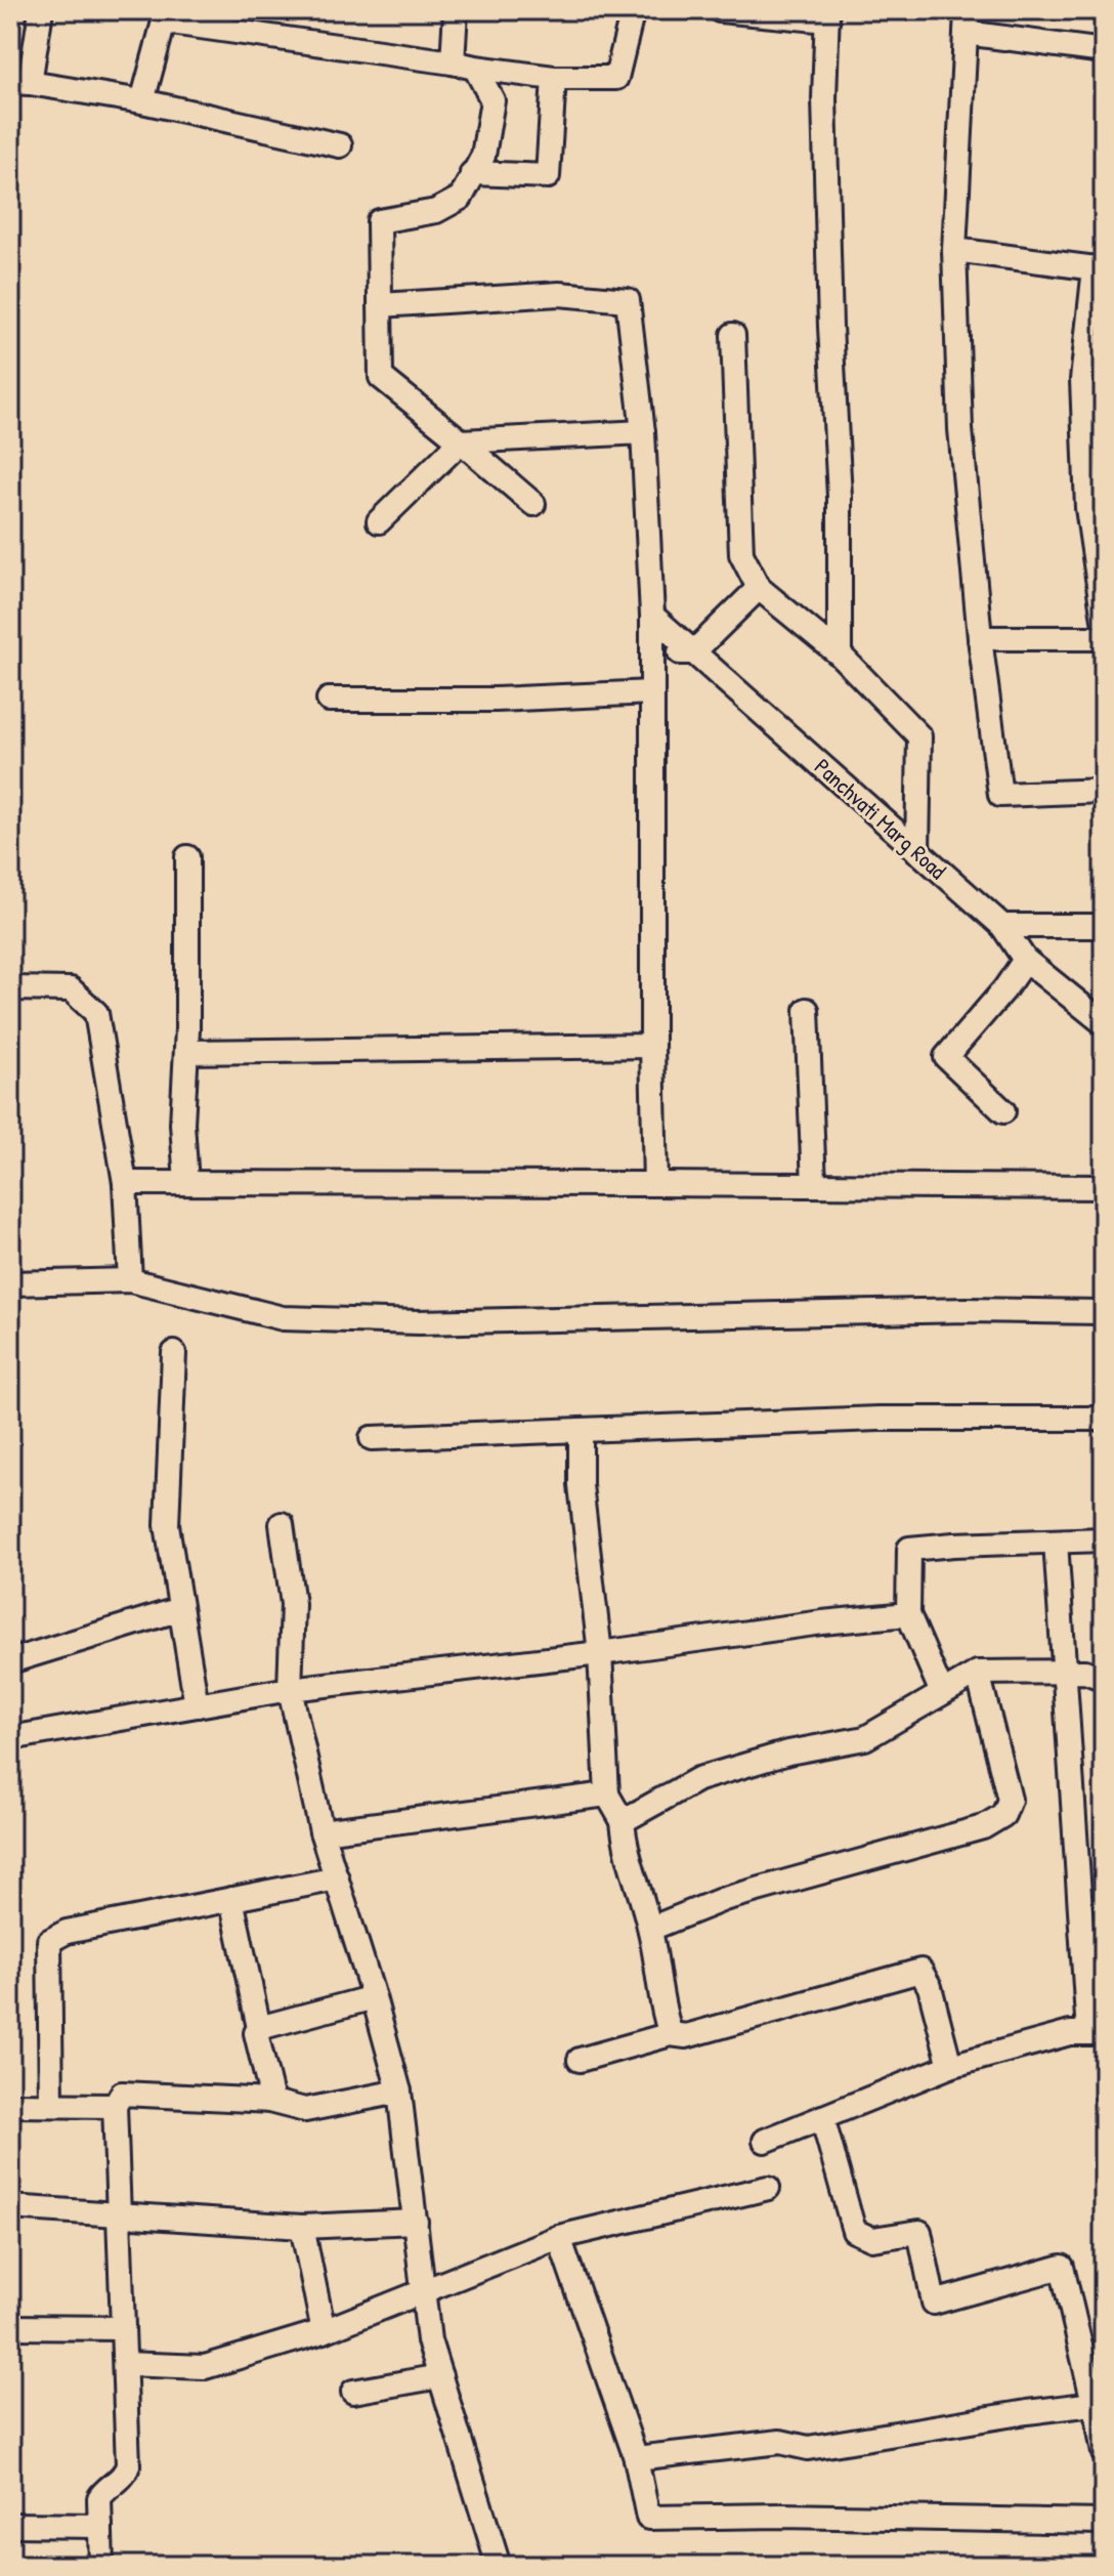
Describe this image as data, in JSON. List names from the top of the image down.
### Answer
{
  "streets": {
    "street": ["Panchvati Marg Road"]
  }
}
